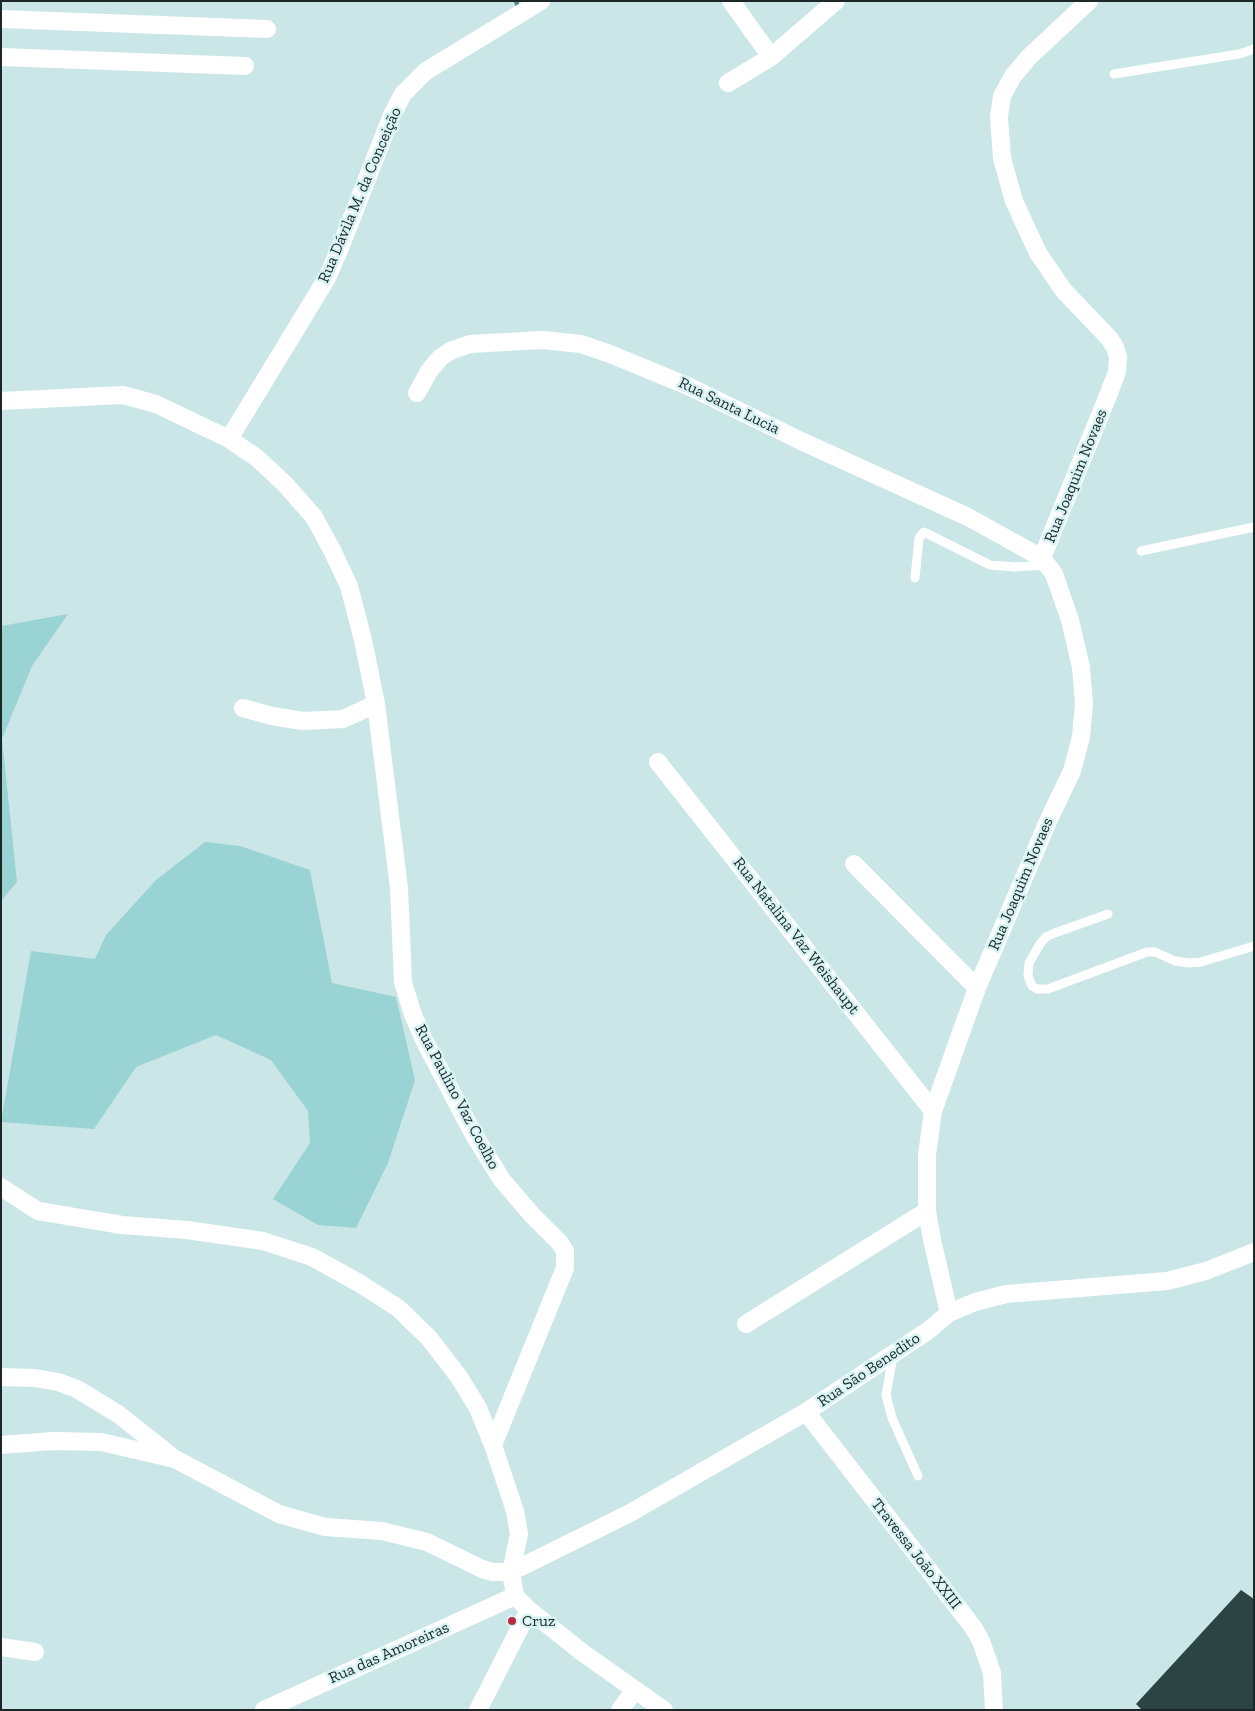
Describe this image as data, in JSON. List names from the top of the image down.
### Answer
{
  "streets": {
    "street": [
      "Rua Dávila M. da Conceição",
      "Rua Santa Lucia",
      "Rua Joaquim Novaes",
      "Rua Natalina Vaz Weishaupt",
      "Rua Paulino Vaz Coelho",
      "Rua São Benedito",
      "Travessa João XXIII",
      "Rua das Amoreiras"
    ]
  },
  "crossings": [
    ["Rua Dávila M. da Conceição", "Rua Paulino Vaz Coelho"],
    ["Rua Santa Lucia", "Rua Joaquim Novaes"],
    ["Rua Joaquim Novaes", "Rua Natalina Vaz Weishaupt"],
    ["Rua Joaquim Novaes", "Rua São Benedito"],
    ["Rua São Benedito", "Travessa João XXIII"]
  ],
  "places": ["Cruz"]
}
